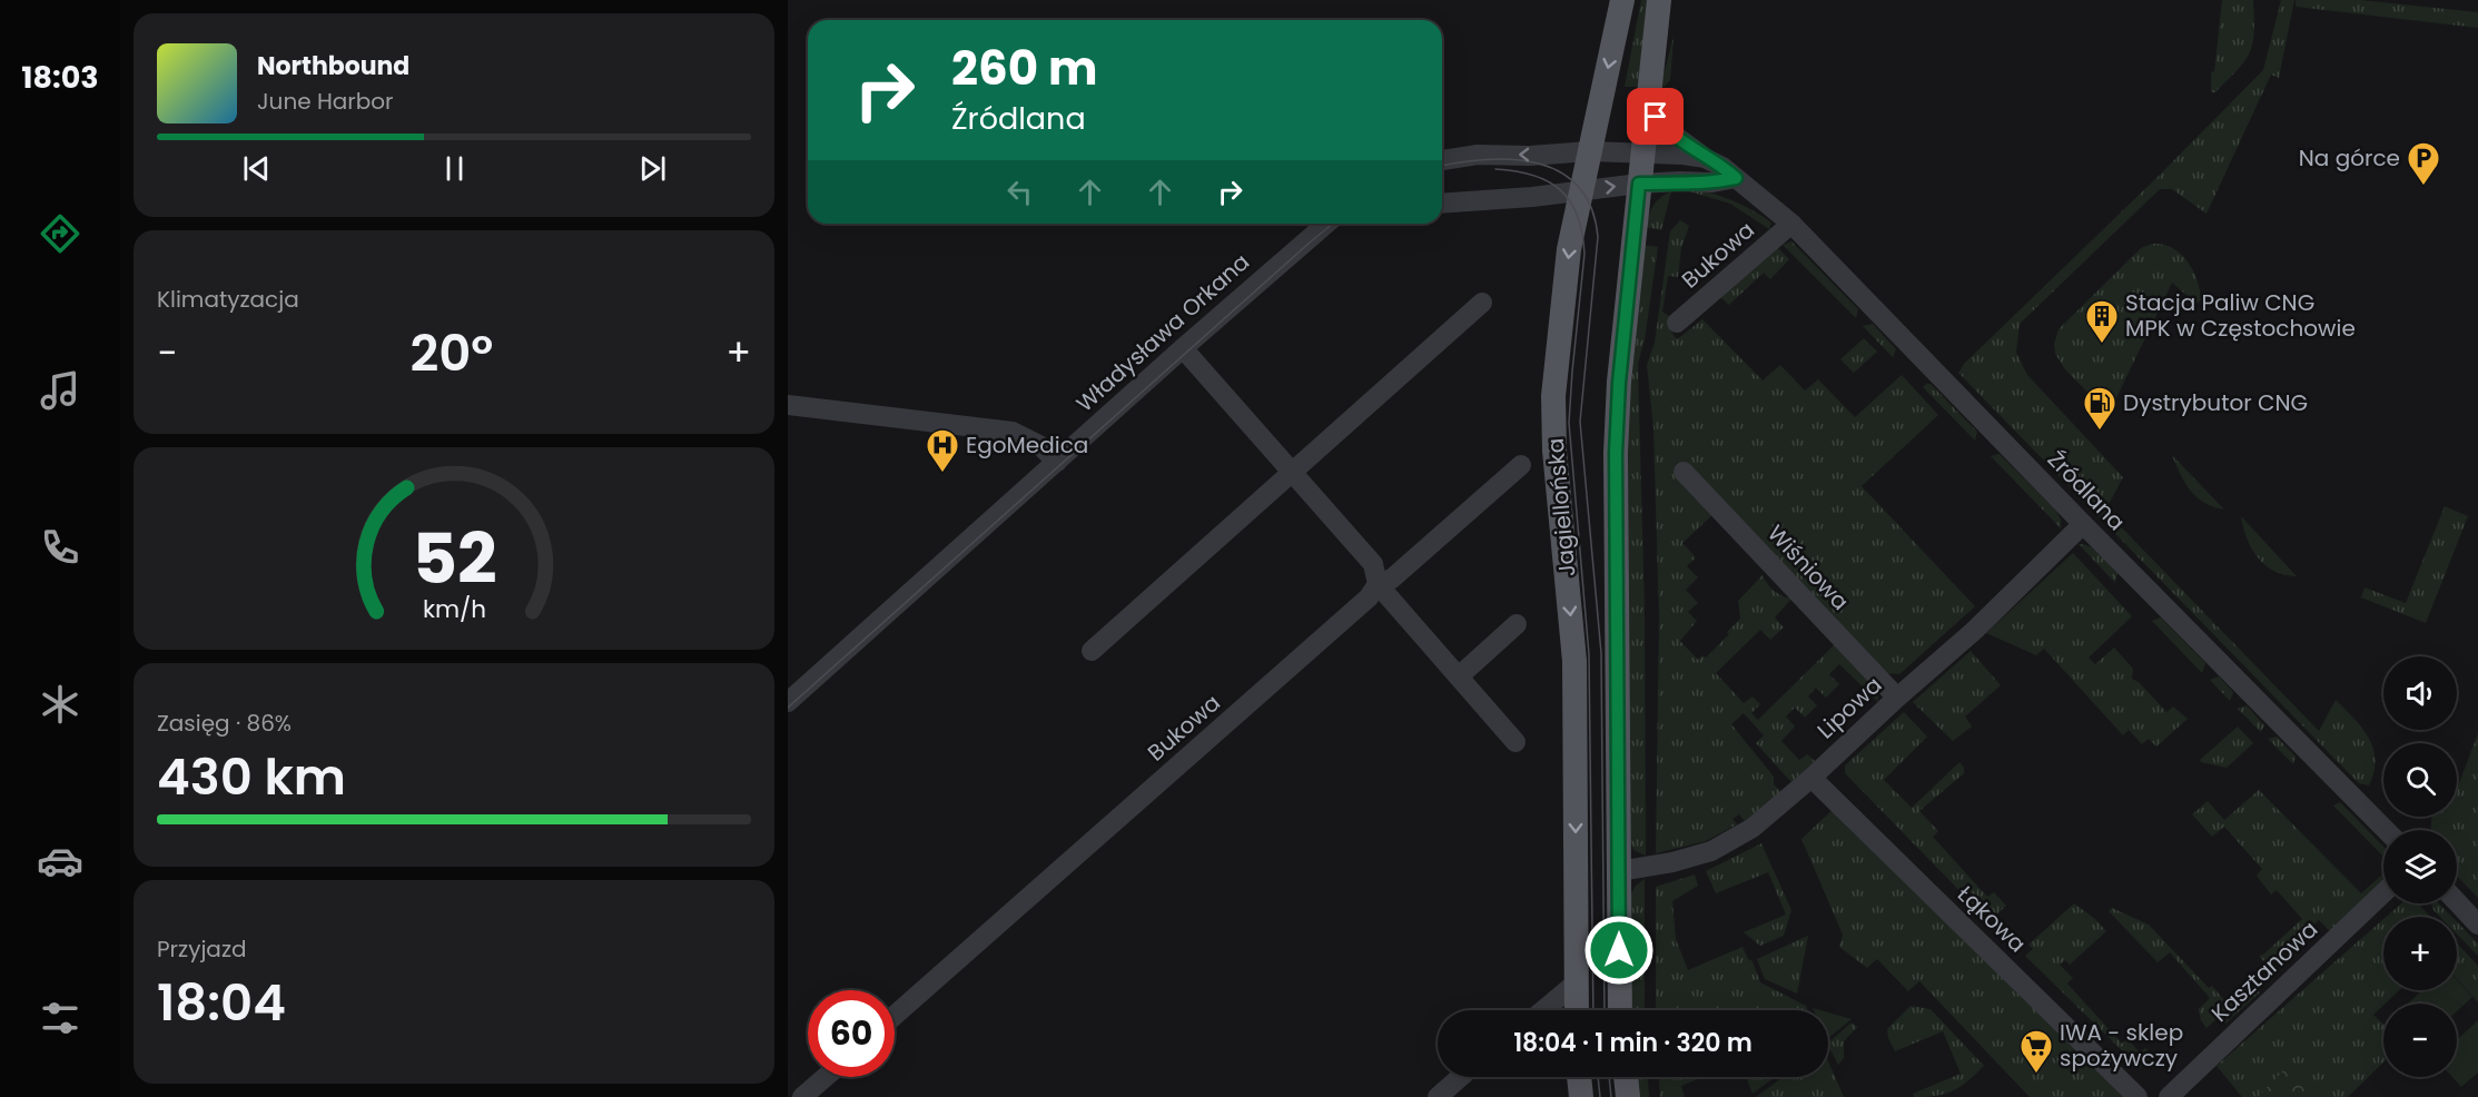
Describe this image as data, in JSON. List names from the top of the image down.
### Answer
{
  "streets": {
    "main road": ["Jagiellońska"],
    "street": [
      "Bukowa",
      "Władysława Orkana",
      "Źródlana",
      "Wiśniowa",
      "Lipowa",
      "Łąkowa",
      "Kasztanowa"
    ]
  },
  "crossings": [
    ["Bukowa", "Źródlana"],
    ["Źródlana", "Jagiellońska"],
    ["Źródlana", "Lipowa"],
    ["Wiśniowa", "Lipowa"],
    ["Lipowa", "Łąkowa"]
  ],
  "places": {
    "parking": ["Na górce"],
    "building": ["Stacja Paliw CNG MPK w Częstochowie"],
    "fuel station": ["Dystrybutor CNG"],
    "hospital": ["EgoMedica"],
    "supermarket": ["IWA - sklep spożywczy"]
  },
  "page": {
    "tabs": "18:03",
    "turn": ["260 m", "Źródlana"],
    "song": ["Northbound", "June Harbor"],
    "tile": [
      "Klimatyzacja",
      ["Zasięg · 86%", "430 km"],
      ["Przyjazd", "18:04"]
    ],
    "heat": ["−", "20°", "+"],
    "map_buttons": ["+", "−"],
    "limit": "60",
    "trip": "18:04 · 1 min · 320 m",
    "gauge": ["52", "km/h"]
  }
}
